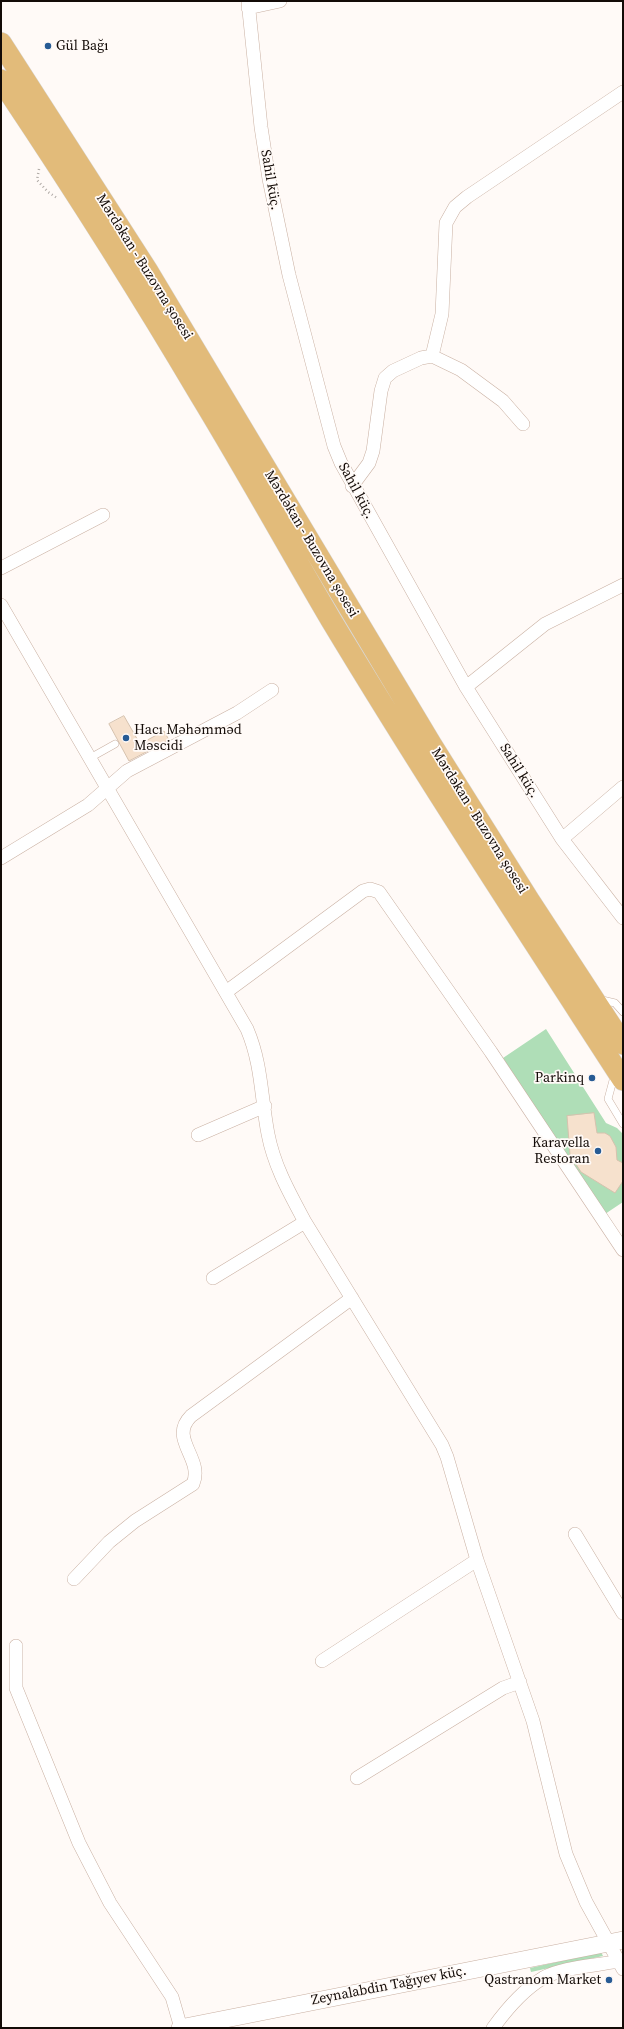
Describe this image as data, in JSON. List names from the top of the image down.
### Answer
{
  "streets": {
    "main road": ["Mərdəkan - Buzovna şosesi"],
    "street": ["Sahil küç.", "Zeynalabdin Tağıyev küç."]
  },
  "places": [
    "Gül Bağı",
    "Hacı Məhəmməd Məscidi",
    "Parkinq",
    "Karavella Restoran",
    "Qastranom Market"
  ]
}
